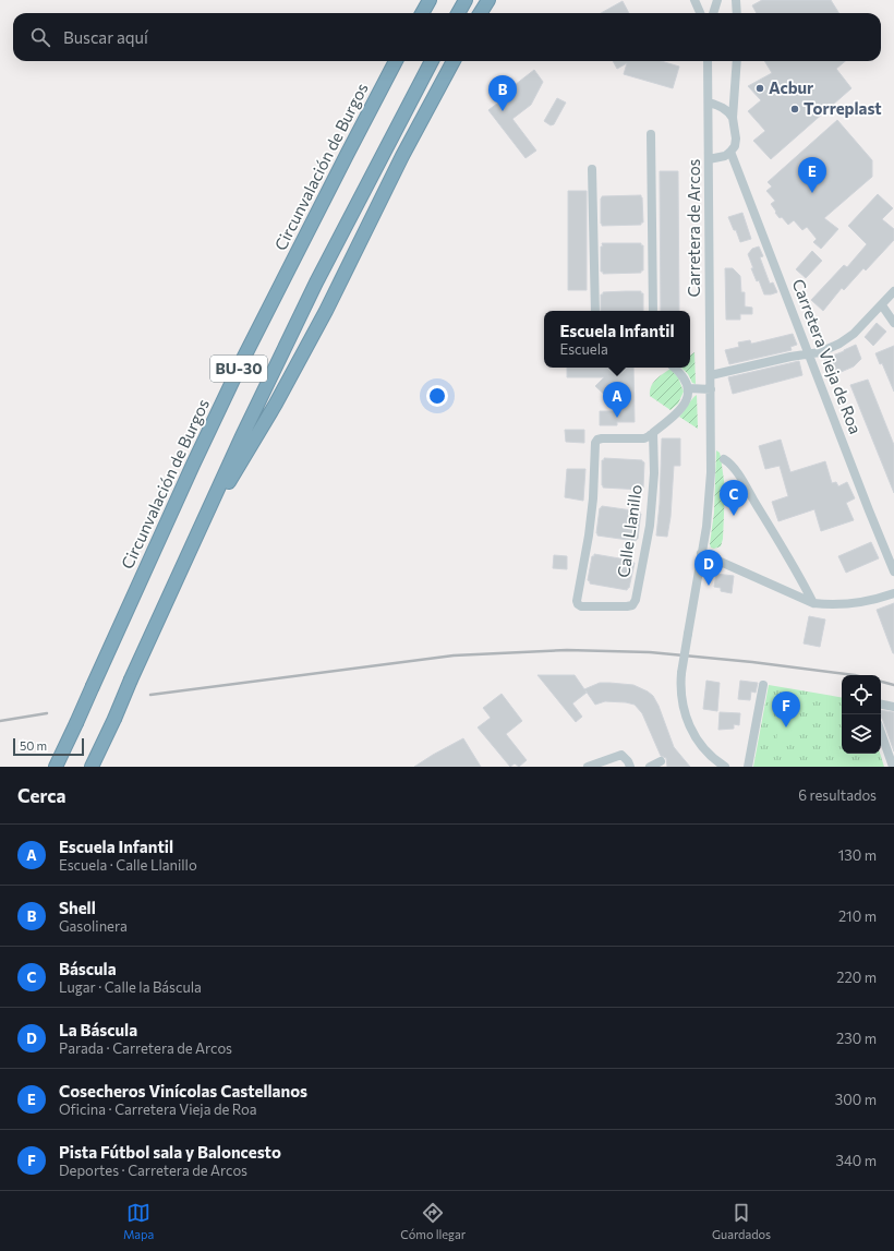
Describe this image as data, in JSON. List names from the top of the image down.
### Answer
{
  "streets": {
    "highway": ["Circunvalación de Burgos", "BU-30"],
    "street": ["Carretera de Arcos", "Carretera Vieja de Roa", "Calle Llanillo"]
  },
  "places": ["Acbur", "Torreplast"],
  "scale_bar": "50 m",
  "page": {
    "search": "Buscar aquí",
    "pins": [
      "B",
      "E",
      "A",
      "C",
      "D",
      "F"
    ],
    "popup": ["Escuela Infantil", "Escuela"],
    "scale": "50 m",
    "heading": ["Cerca", "6 resultados"],
    "list": [
      {
        "mark": "A",
        "name": "Escuela Infantil",
        "note": "Escuela · Calle Llanillo",
        "value": "130 m"
      },
      {
        "mark": "B",
        "name": "Shell",
        "note": "Gasolinera",
        "value": "210 m"
      },
      {
        "mark": "C",
        "name": "Báscula",
        "note": "Lugar · Calle la Báscula",
        "value": "220 m"
      },
      {
        "mark": "D",
        "name": "La Báscula",
        "note": "Parada · Carretera de Arcos",
        "value": "230 m"
      },
      {
        "mark": "E",
        "name": "Cosecheros Vinícolas Castellanos",
        "note": "Oficina · Carretera Vieja de Roa",
        "value": "300 m"
      },
      {
        "mark": "F",
        "name": "Pista Fútbol sala y Baloncesto",
        "note": "Deportes · Carretera de Arcos",
        "value": "340 m"
      }
    ],
    "nav": ["Mapa", "Cómo llegar", "Guardados"]
  }
}
